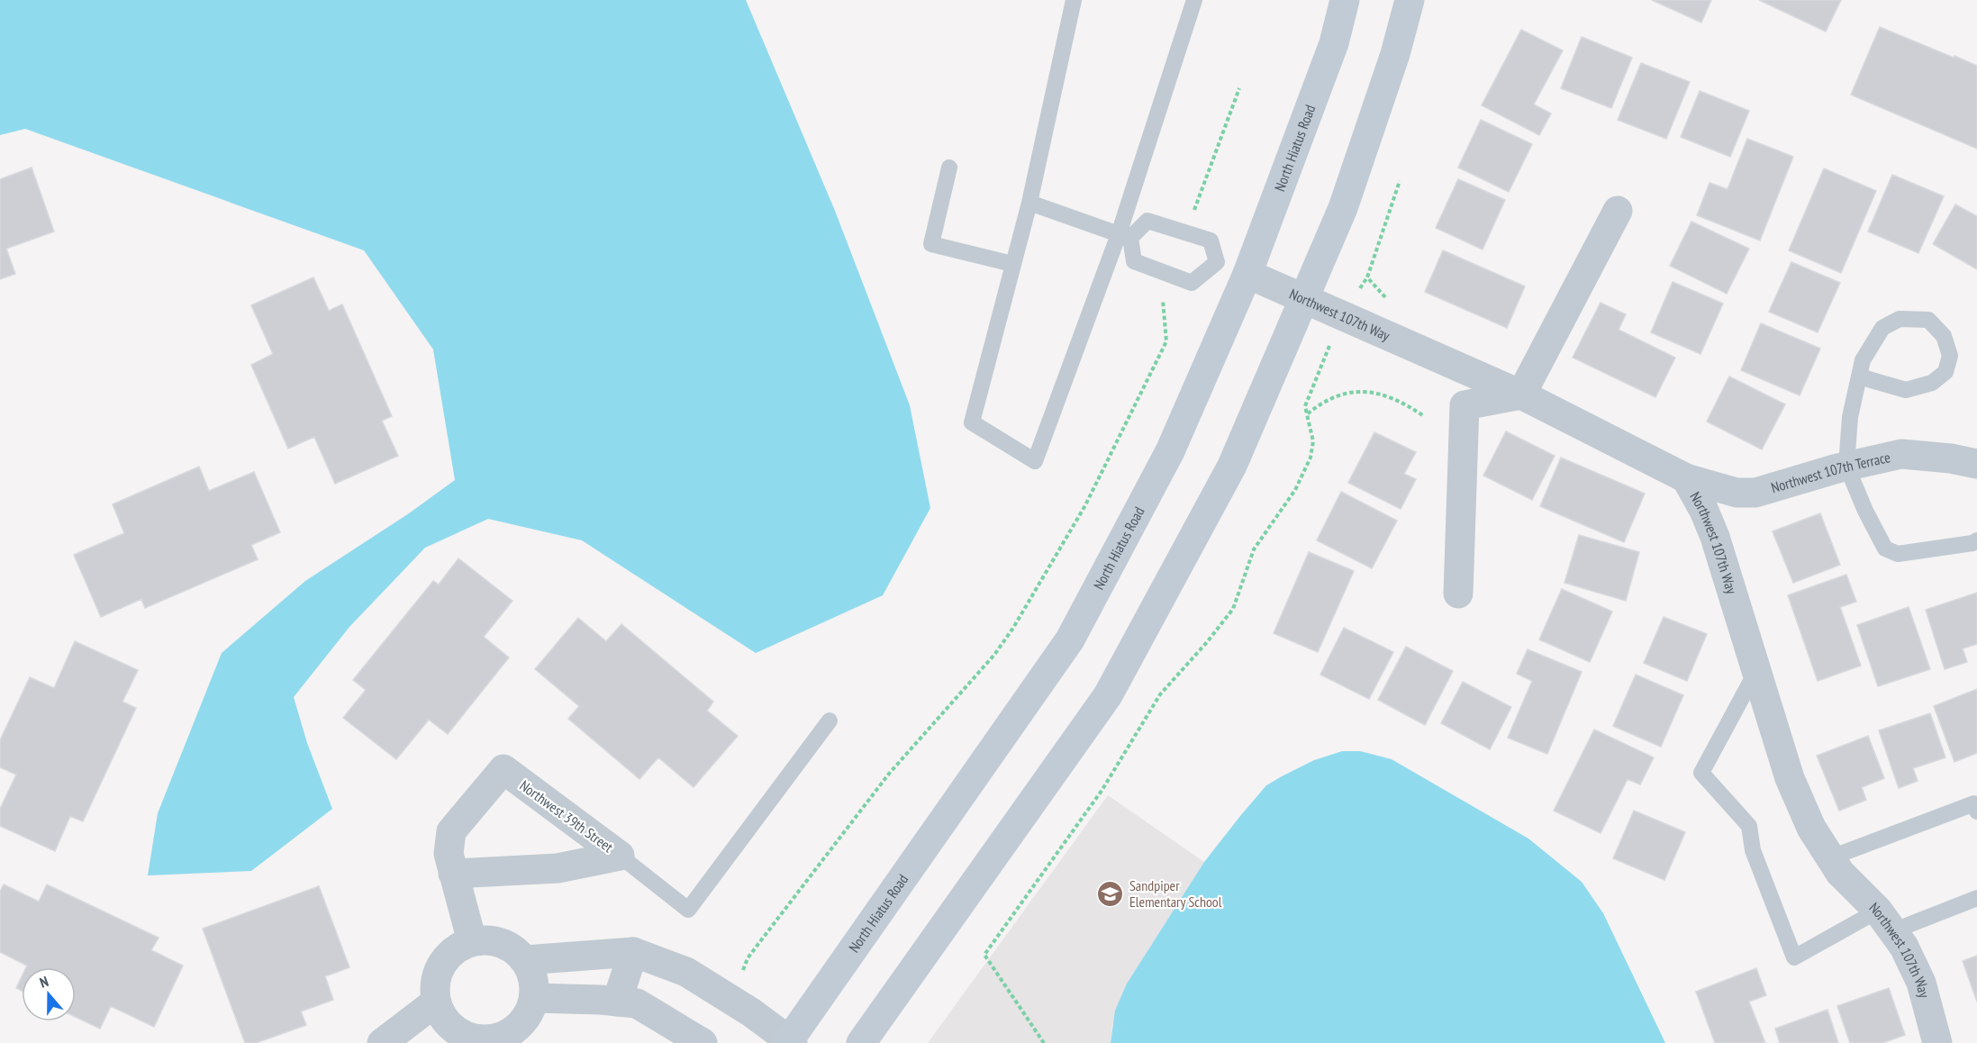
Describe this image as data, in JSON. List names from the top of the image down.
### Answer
{
  "streets": {
    "main road": ["North Hiatus Road"],
    "street": ["Northwest 107th Way", "Northwest 107th Terrace", "Northwest 39th Street"]
  },
  "crossings": [
    ["North Hiatus Road", "Northwest 107th Way"],
    ["Northwest 107th Way", "Northwest 107th Terrace"]
  ],
  "places": {
    "school or university": ["Sandpiper Elementary School"]
  },
  "north": "top"
}
